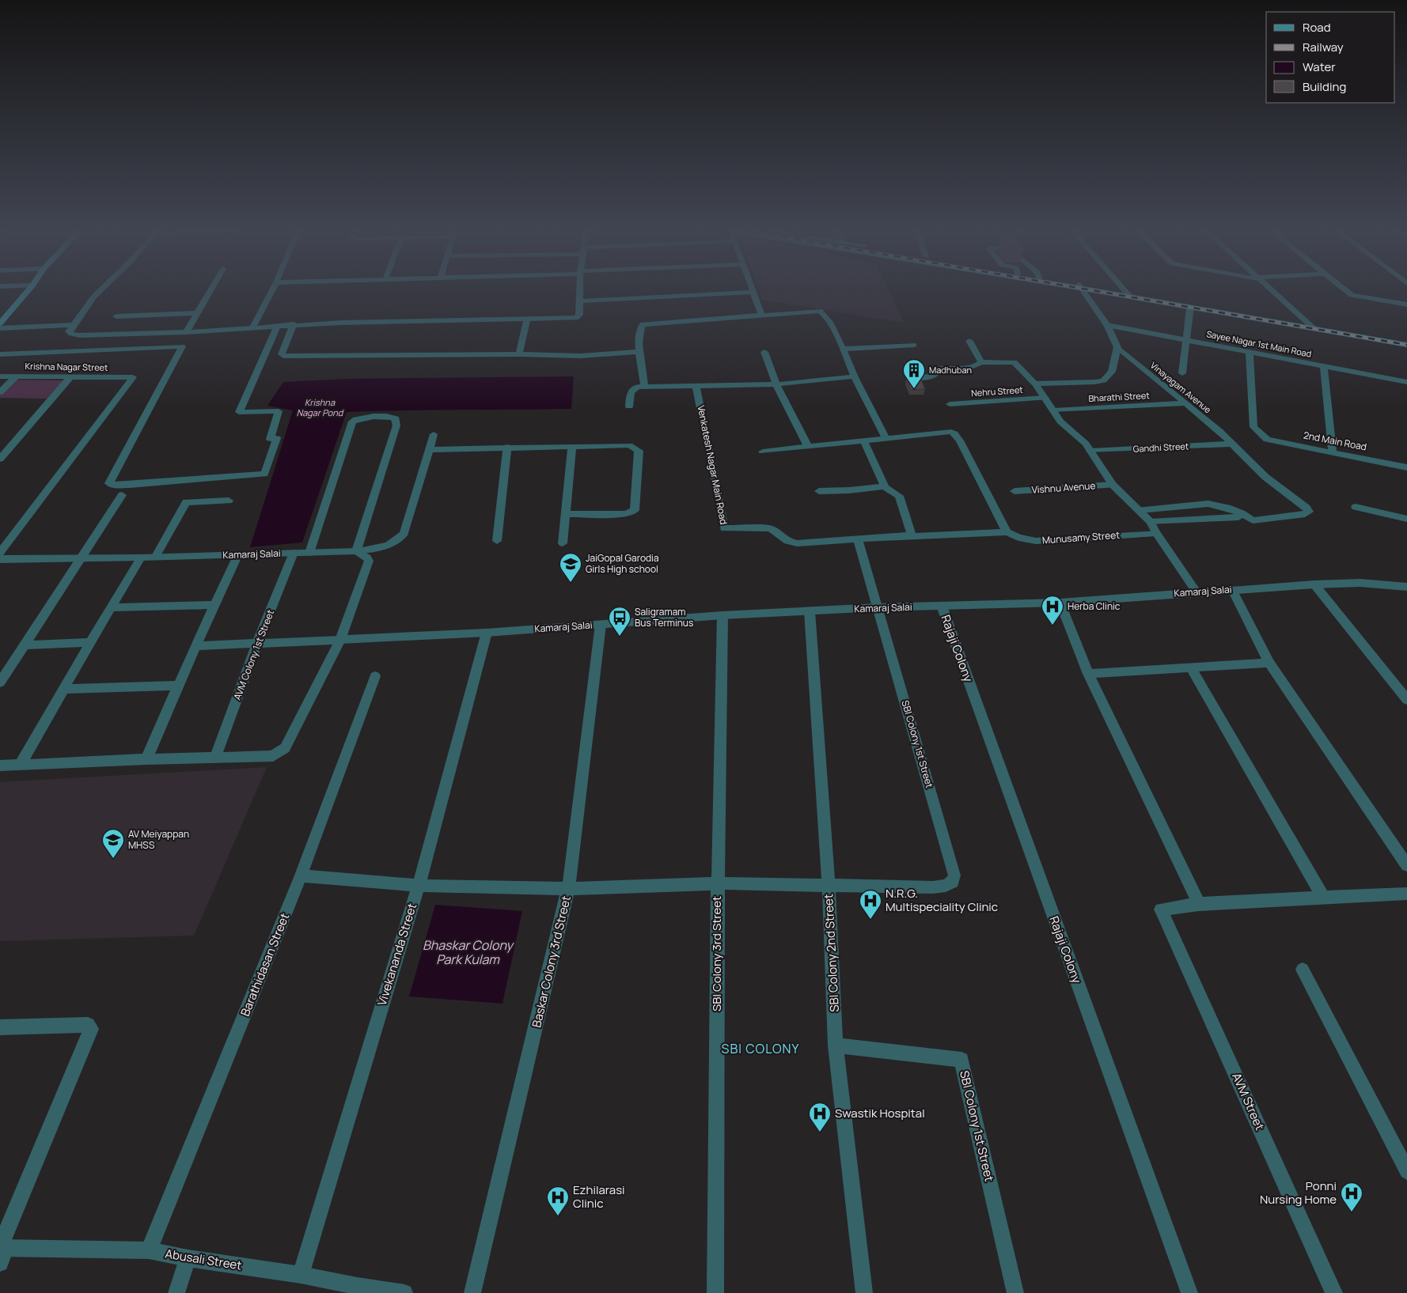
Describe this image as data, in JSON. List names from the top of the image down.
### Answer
{
  "streets": {
    "street": [
      "Sayee Nagar 1st Main Road",
      "Krishna Nagar Street",
      "Vinayagam Avenue",
      "Nehru Street",
      "Bharathi Street",
      "2nd Main Road",
      "Gandhi Street",
      "Venkatesh Nagar Main Road",
      "Vishnu Avenue",
      "Munusamy Street",
      "Kamaraj Salai",
      "Rajaji Colony",
      "AVM Colony 1st Street",
      "SBI Colony 1st Street",
      "SBI Colony 2nd Street",
      "SBI Colony 3rd Street",
      "Vivekananda Street",
      "Baskar Colony 3rd Street",
      "Barathidasan Street",
      "AVM Street",
      "Abusali Street"
    ]
  },
  "crossings": [
    ["Sayee Nagar 1st Main Road", "2nd Main Road"],
    ["Vinayagam Avenue", "Bharathi Street"],
    ["Vinayagam Avenue", "Gandhi Street"],
    ["Venkatesh Nagar Main Road", "Munusamy Street"],
    ["Kamaraj Salai", "Rajaji Colony"],
    ["Kamaraj Salai", "AVM Colony 1st Street"],
    ["Kamaraj Salai", "SBI Colony 1st Street"],
    ["Kamaraj Salai", "SBI Colony 2nd Street"],
    ["Kamaraj Salai", "SBI Colony 3rd Street"],
    ["Kamaraj Salai", "Vivekananda Street"],
    ["Kamaraj Salai", "Baskar Colony 3rd Street"],
    ["SBI Colony 1st Street", "SBI Colony 2nd Street"],
    ["Vivekananda Street", "Abusali Street"],
    ["Barathidasan Street", "Abusali Street"]
  ],
  "districts": ["SBI COLONY"],
  "water": ["Krishna Nagar Pond", "Bhaskar Colony Park Kulam"],
  "places": {
    "building": ["Madhuban"],
    "school or university": ["JaiGopal Garodia Girls High school", "AV Meiyappan MHSS"],
    "hospital": [
      "Herba Clinic",
      "N.R.G. Multispeciality Clinic",
      "Swastik Hospital",
      "Ponni Nursing Home",
      "Ezhilarasi Clinic"
    ],
    "bus stop": ["Saligramam Bus Terminus"]
  },
  "legend": [
    "Road",
    "Railway",
    "Water",
    "Building"
  ]
}
